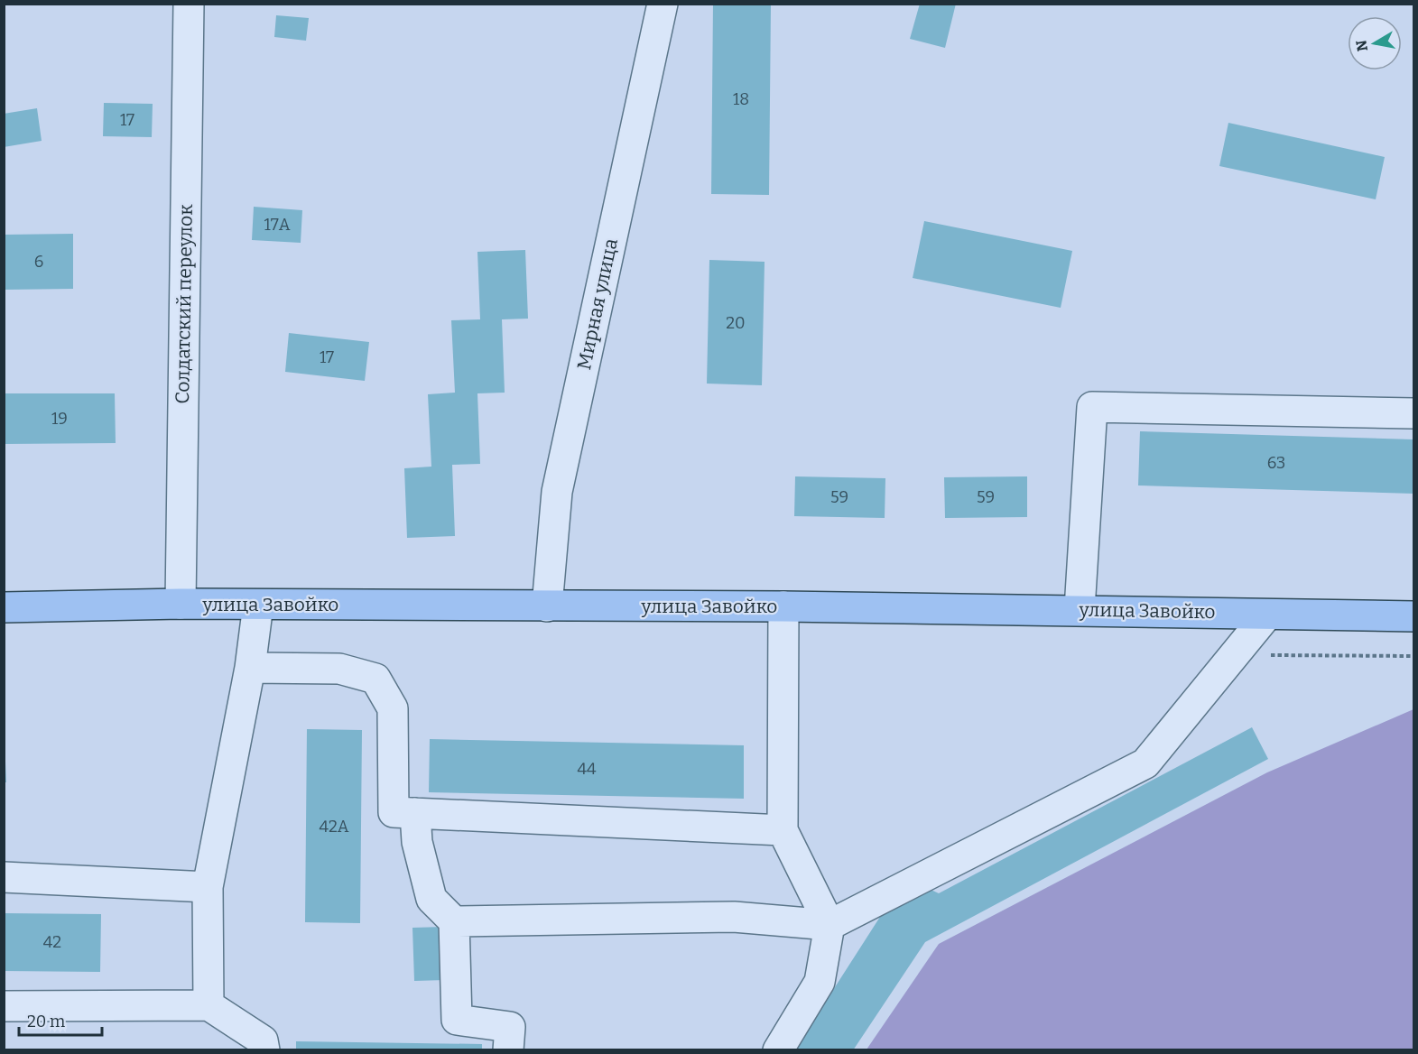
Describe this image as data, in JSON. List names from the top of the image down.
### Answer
{
  "streets": {
    "main road": ["улица Завойко"],
    "street": ["Солдатский переулок", "Мирная улица"]
  },
  "crossings": [
    ["Солдатский переулок", "улица Завойко"],
    ["Мирная улица", "улица Завойко"]
  ],
  "house_numbers": [
    "18",
    "17",
    "17А",
    "6",
    "20",
    "17",
    "19",
    "63",
    "59",
    "59",
    "44",
    "42А",
    "42"
  ],
  "scale_bar": "20 m",
  "north": "left"
}
